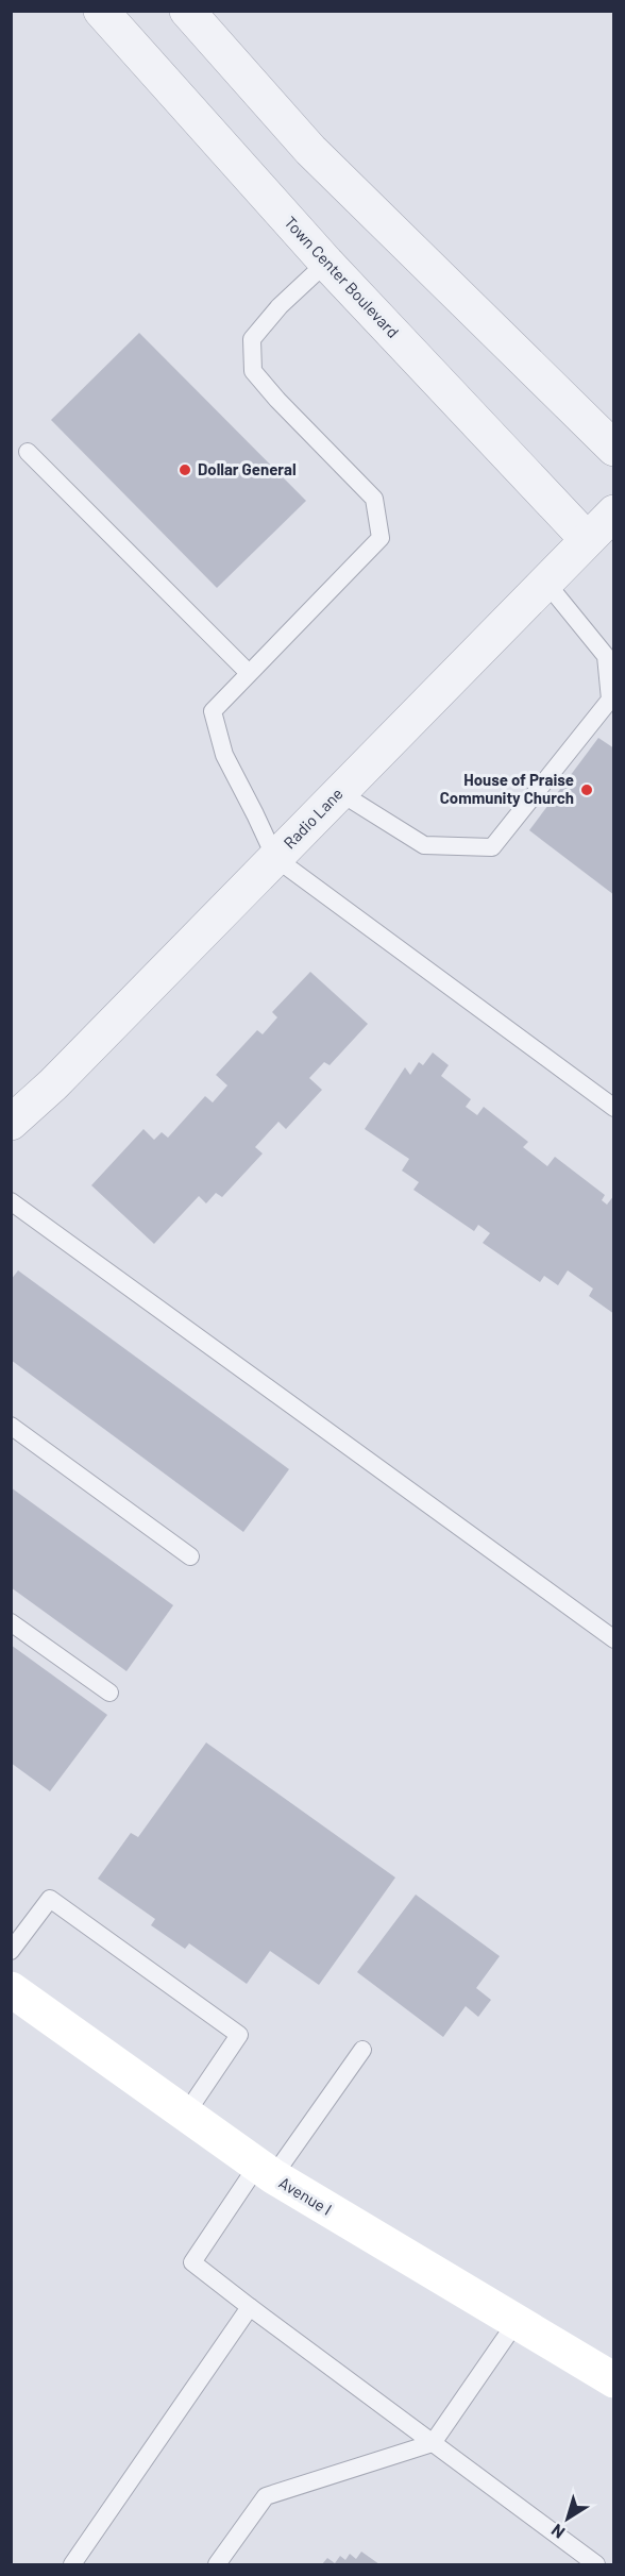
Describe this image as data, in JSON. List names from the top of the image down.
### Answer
{
  "streets": {
    "main road": ["Avenue I"],
    "street": ["Town Center Boulevard", "Radio Lane"]
  },
  "crossings": [
    ["Town Center Boulevard", "Radio Lane"]
  ],
  "places": ["Dollar General", "House of Praise Community Church"],
  "north": "bottom left"
}
